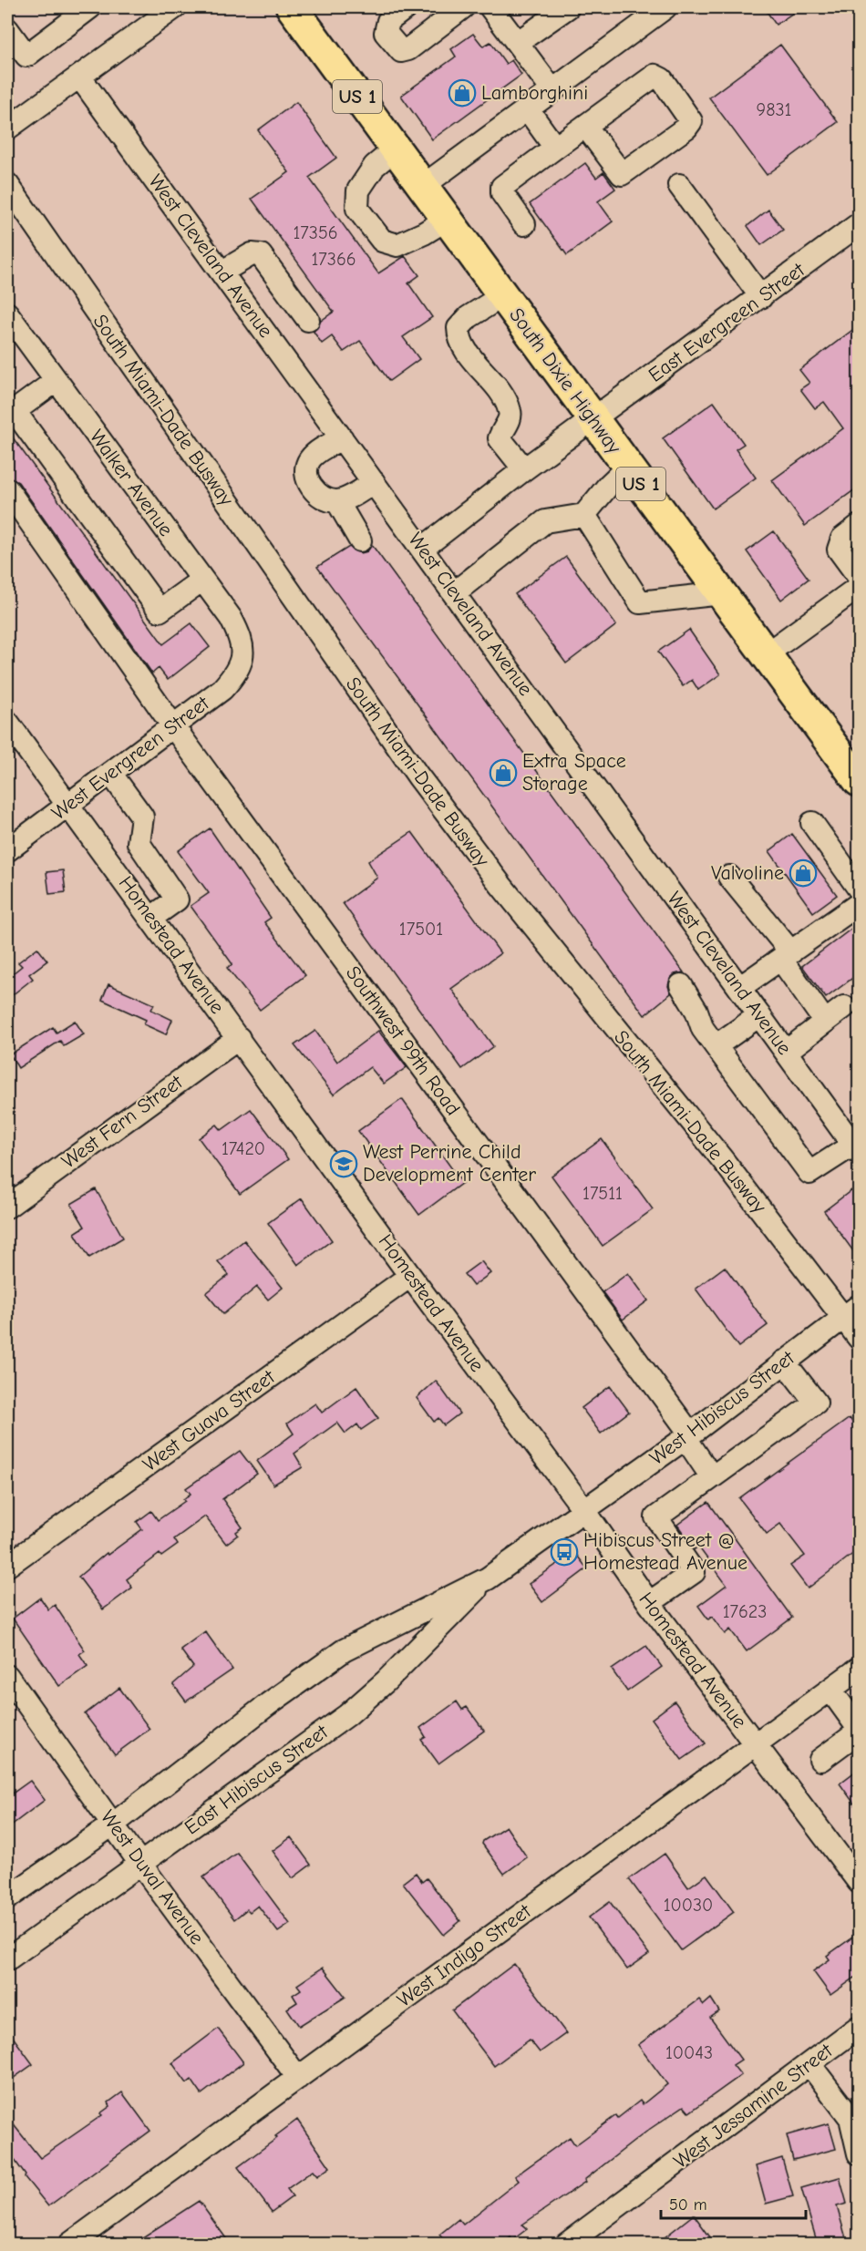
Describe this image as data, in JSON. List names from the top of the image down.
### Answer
{
  "streets": {
    "highway": ["US 1", "South Dixie Highway"],
    "street": [
      "West Cleveland Avenue",
      "East Evergreen Street",
      "South Miami-Dade Busway",
      "Walker Avenue",
      "West Evergreen Street",
      "Homestead Avenue",
      "Southwest 99th Road",
      "West Fern Street",
      "West Hibiscus Street",
      "West Guava Street",
      "East Hibiscus Street",
      "West Duval Avenue",
      "West Indigo Street",
      "West Jessamine Street"
    ]
  },
  "crossings": [
    ["East Evergreen Street", "South Dixie Highway"],
    ["South Miami-Dade Busway", "West Hibiscus Street"],
    ["Walker Avenue", "West Evergreen Street"],
    ["West Evergreen Street", "Homestead Avenue"],
    ["West Evergreen Street", "Southwest 99th Road"],
    ["Homestead Avenue", "West Fern Street"],
    ["Homestead Avenue", "West Hibiscus Street"],
    ["Homestead Avenue", "West Guava Street"],
    ["Homestead Avenue", "East Hibiscus Street"],
    ["Homestead Avenue", "West Indigo Street"],
    ["Southwest 99th Road", "West Hibiscus Street"],
    ["West Hibiscus Street", "East Hibiscus Street"],
    ["East Hibiscus Street", "West Duval Avenue"],
    ["West Duval Avenue", "West Indigo Street"]
  ],
  "places": {
    "shop": ["Lamborghini", "Extra Space Storage", "Valvoline"],
    "school or university": ["West Perrine Child Development Center"],
    "bus stop": ["Hibiscus Street @ Homestead Avenue"]
  },
  "house_numbers": [
    "9831",
    "17356",
    "17366",
    "17501",
    "17420",
    "17511",
    "17623",
    "10030",
    "10043"
  ],
  "scale_bar": "50 m"
}
